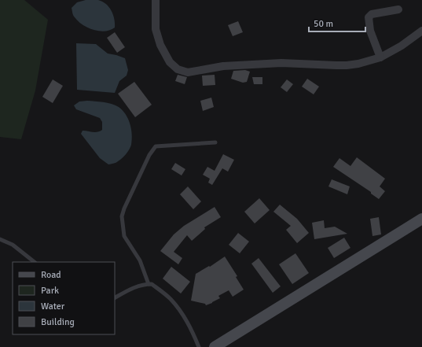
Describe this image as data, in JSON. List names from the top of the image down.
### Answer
{
  "legend": [
    "Road",
    "Park",
    "Water",
    "Building"
  ],
  "scale_bar": "50 m"
}
